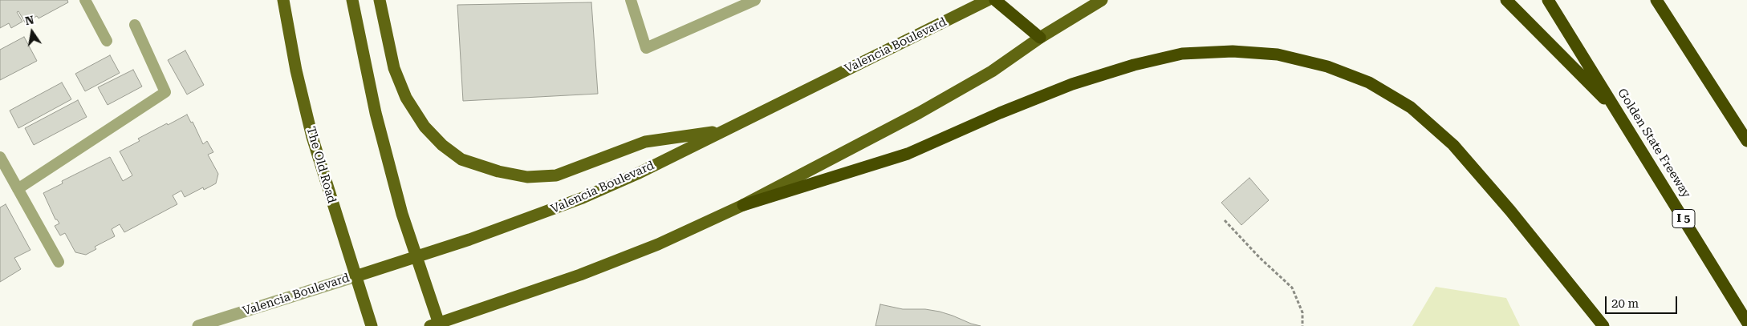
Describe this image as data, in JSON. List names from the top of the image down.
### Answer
{
  "streets": {
    "highway": ["Golden State Freeway", "I 5"],
    "main road": ["Valencia Boulevard", "The Old Road"]
  },
  "crossings": [
    ["Valencia Boulevard", "The Old Road"]
  ],
  "scale_bar": "20 m",
  "north": "top"
}
